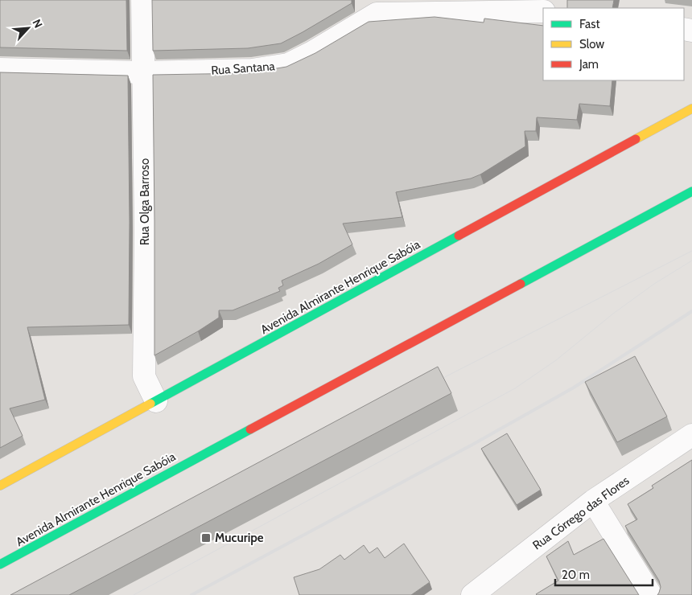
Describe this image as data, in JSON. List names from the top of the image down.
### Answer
{
  "streets": {
    "highway": ["Avenida Almirante Henrique Sabóia"],
    "street": ["Rua Santana", "Rua Olga Barroso", "Rua Córrego das Flores"]
  },
  "crossings": [
    ["Rua Santana", "Rua Olga Barroso"],
    ["Rua Olga Barroso", "Avenida Almirante Henrique Sabóia"]
  ],
  "places": {
    "transit": ["Mucuripe"]
  },
  "legend": ["Fast", "Slow", "Jam"],
  "scale_bar": "20 m",
  "north": "top right"
}
